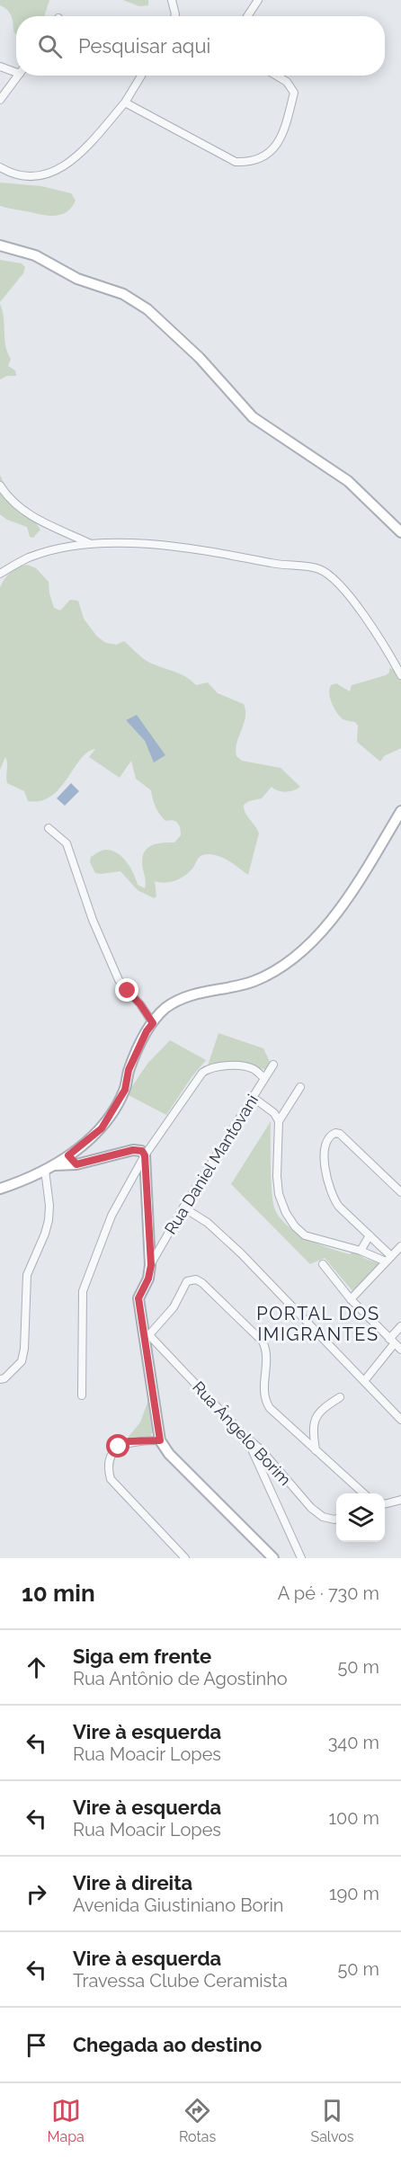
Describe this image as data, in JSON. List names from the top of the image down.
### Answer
{
  "streets": {
    "street": ["Rua Daniel Mantovani", "Rua Ângelo Borim"]
  },
  "districts": ["PORTAL DOS IMIGRANTES"],
  "page": {
    "search": "Pesquisar aqui",
    "heading": ["10 min", "A pé · 730 m"],
    "list": [
      ["Siga em frente", "Rua Antônio de Agostinho", "50 m"],
      ["Vire à esquerda", "Rua Moacir Lopes", "340 m"],
      ["Vire à esquerda", "Rua Moacir Lopes", "100 m"],
      ["Vire à direita", "Avenida Giustiniano Borin", "190 m"],
      ["Vire à esquerda", "Travessa Clube Ceramista", "50 m"],
      "Chegada ao destino"
    ],
    "nav": ["Mapa", "Rotas", "Salvos"]
  }
}
